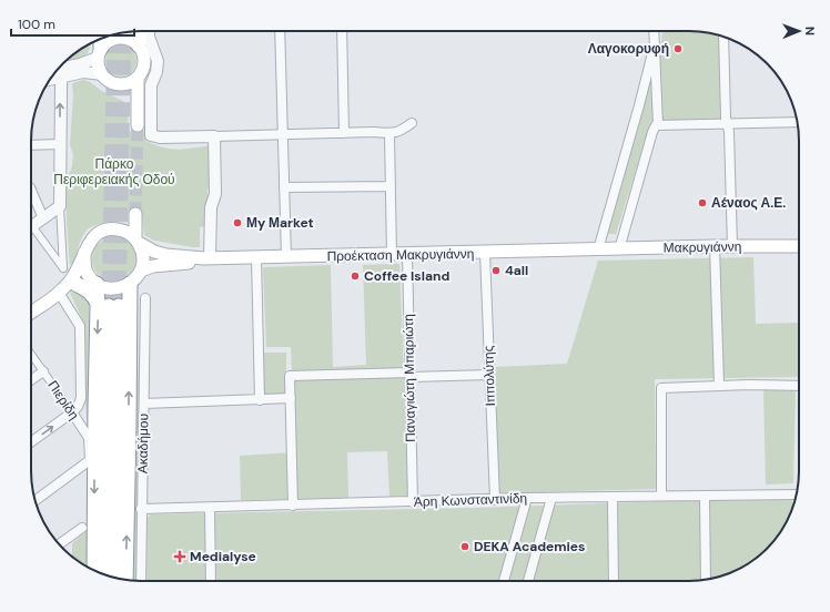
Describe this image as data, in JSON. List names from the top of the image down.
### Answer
{
  "streets": {
    "main road": ["Μακρυγιάννη", "Προέκταση Μακρυγιάννη"],
    "street": [
      "Ιππολύτης",
      "Παναγιώτη Μπαριώτη",
      "Πιερίδη",
      "Ακαδήμου",
      "Άρη Κωνσταντινίδη"
    ]
  },
  "crossings": [
    ["Μακρυγιάννη", "Προέκταση Μακρυγιάννη"],
    ["Προέκταση Μακρυγιάννη", "Ιππολύτης"],
    ["Προέκταση Μακρυγιάννη", "Παναγιώτη Μπαριώτη"],
    ["Ιππολύτης", "Άρη Κωνσταντινίδη"],
    ["Παναγιώτη Μπαριώτη", "Άρη Κωνσταντινίδη"],
    ["Ακαδήμου", "Άρη Κωνσταντινίδη"]
  ],
  "parks": ["Πάρκο Περιφερειακής Οδού"],
  "places": {
    "other": [
      "Λαγοκορυφή",
      "Αέναος Α.Ε.",
      "Μy Μarket",
      "4all",
      "Coffee Island",
      "DEKA Academies"
    ],
    "health": ["Medialyse"]
  },
  "scale_bar": "100 m",
  "north": "right"
}
